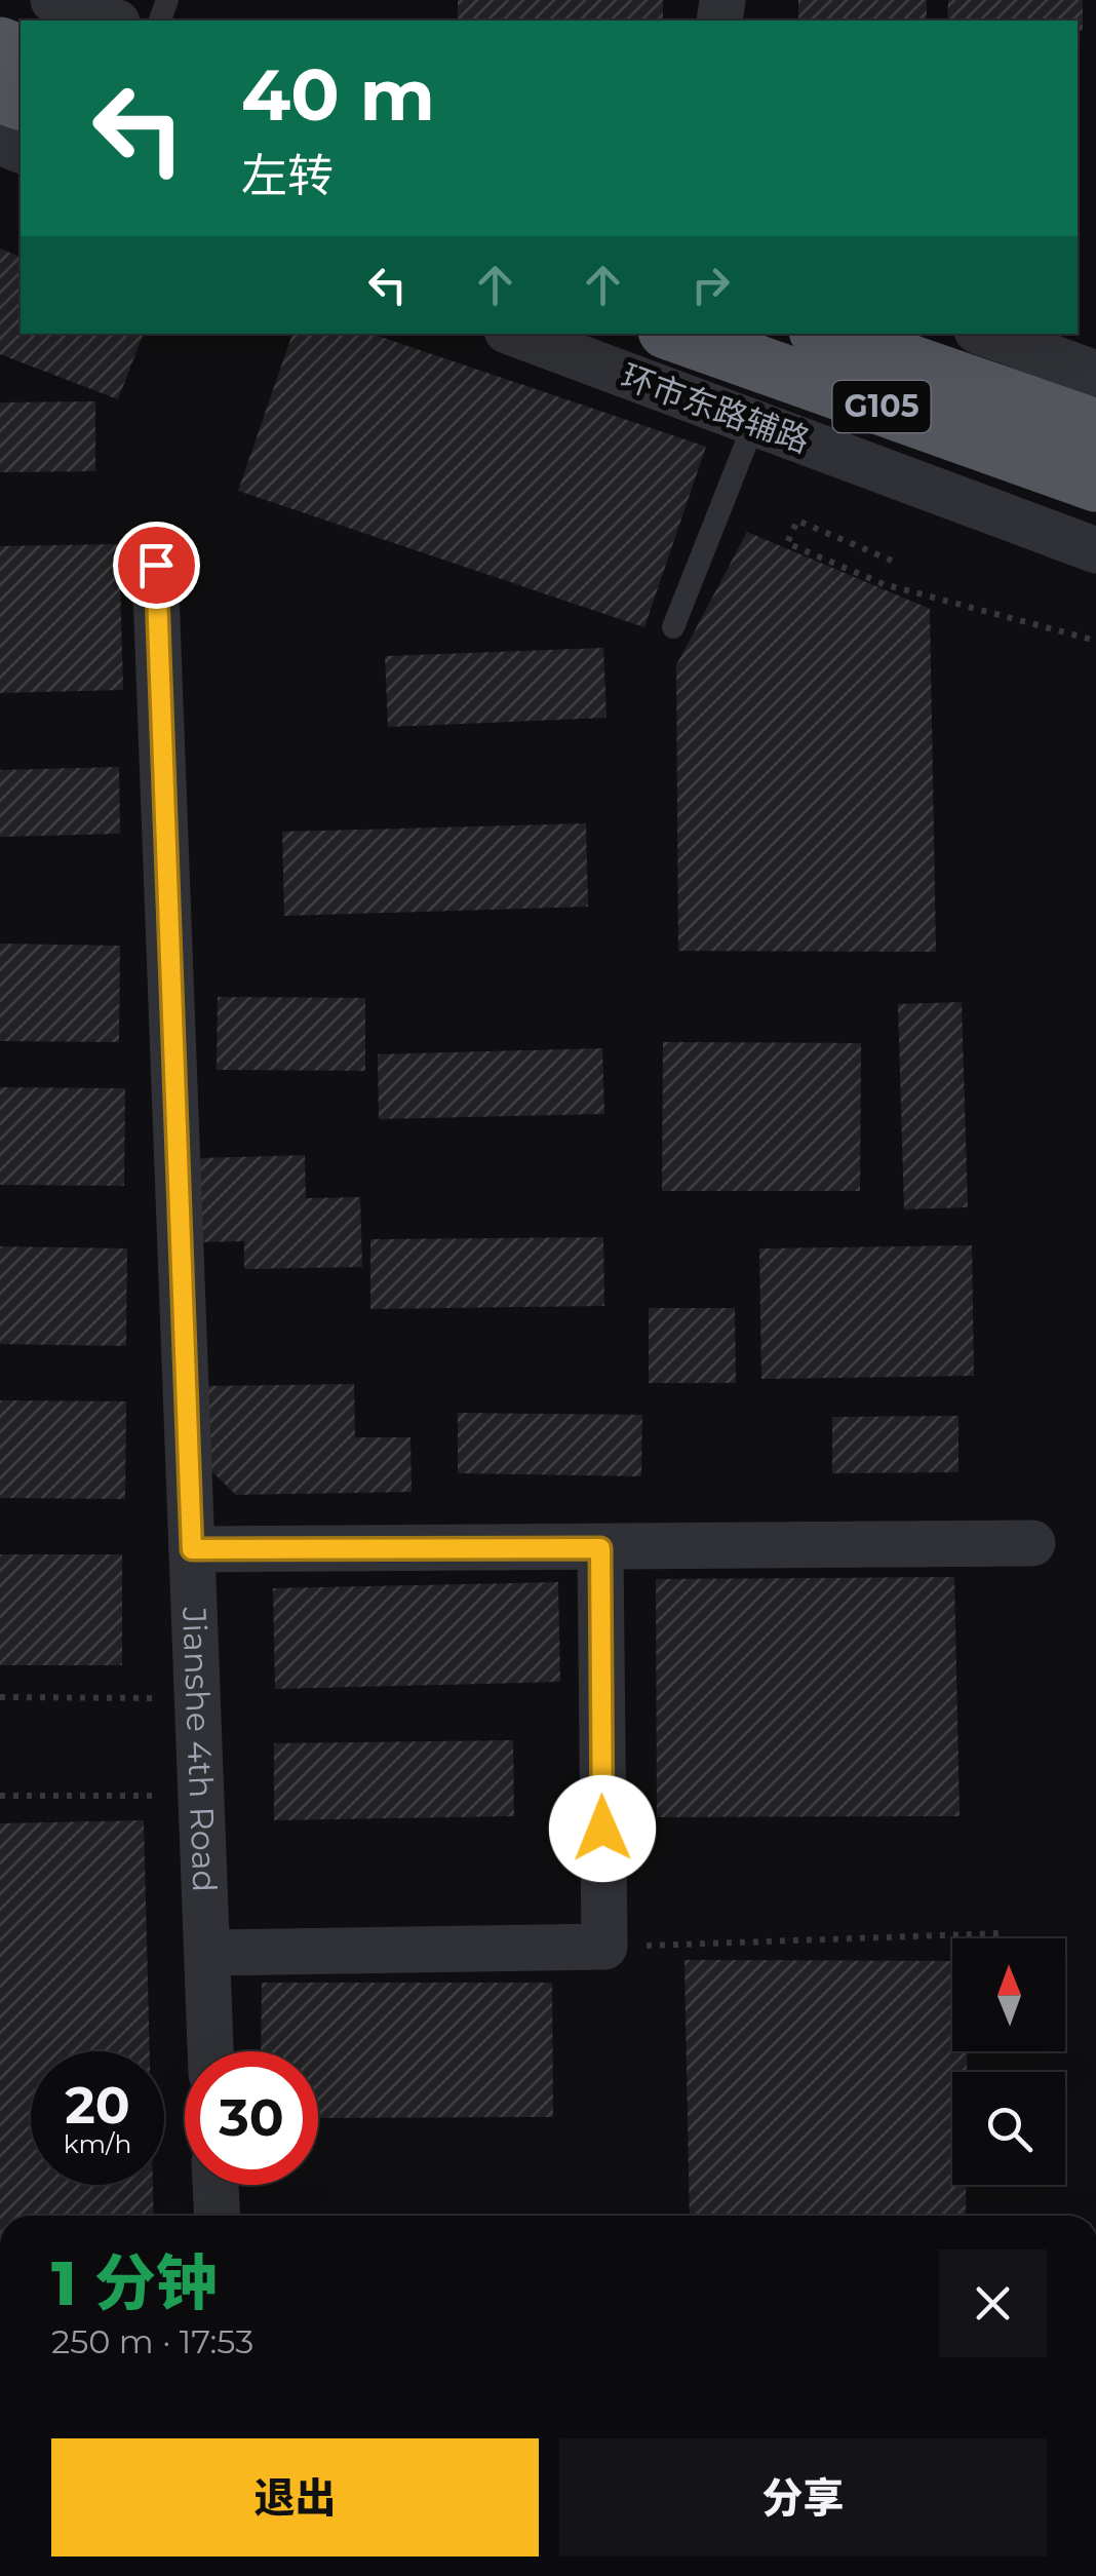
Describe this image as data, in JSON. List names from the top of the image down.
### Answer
{
  "streets": {
    "highway": ["G105"],
    "street": ["环市东路辅路", "Jianshe 4th Road"]
  },
  "north": "top",
  "page": {
    "turn": ["40 m", "左转"],
    "speed": "20 km/h",
    "limit": "30",
    "heading": ["1 分钟", "250 m · 17:53"],
    "buttons": ["退出", "分享"]
  }
}
